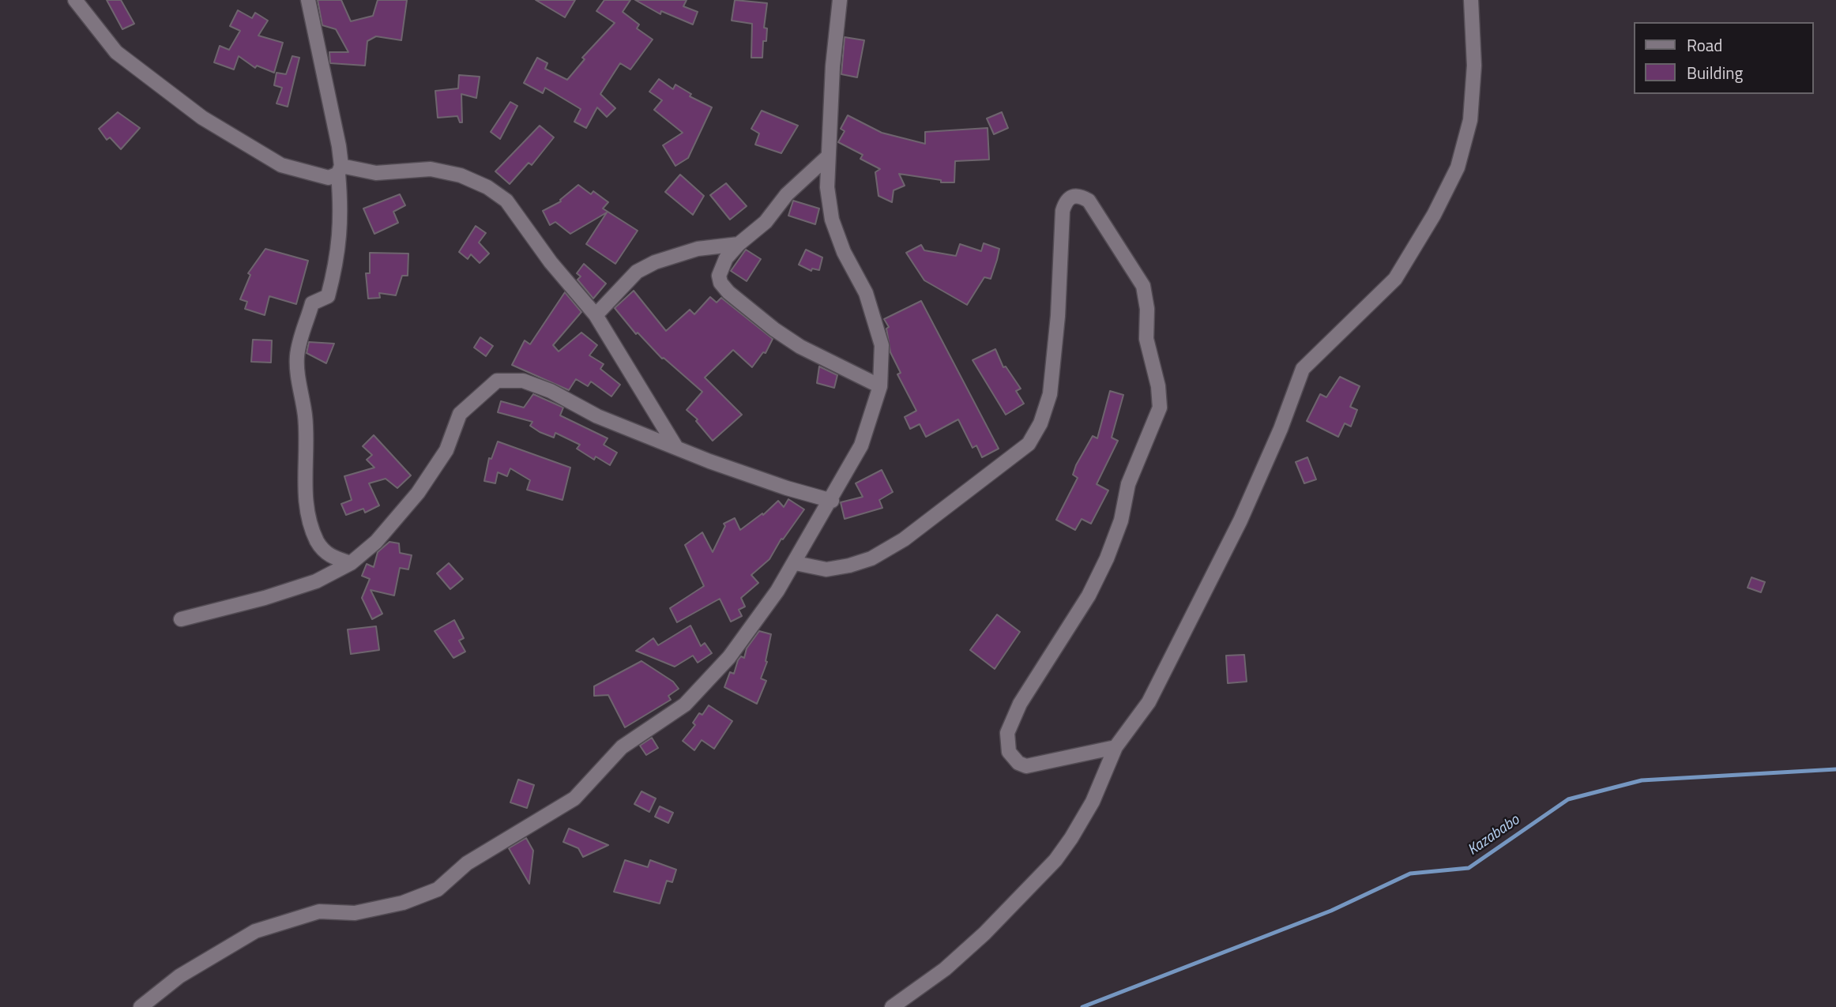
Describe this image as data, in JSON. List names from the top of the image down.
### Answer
{
  "water": ["Kazababo"],
  "legend": ["Road", "Building"]
}
